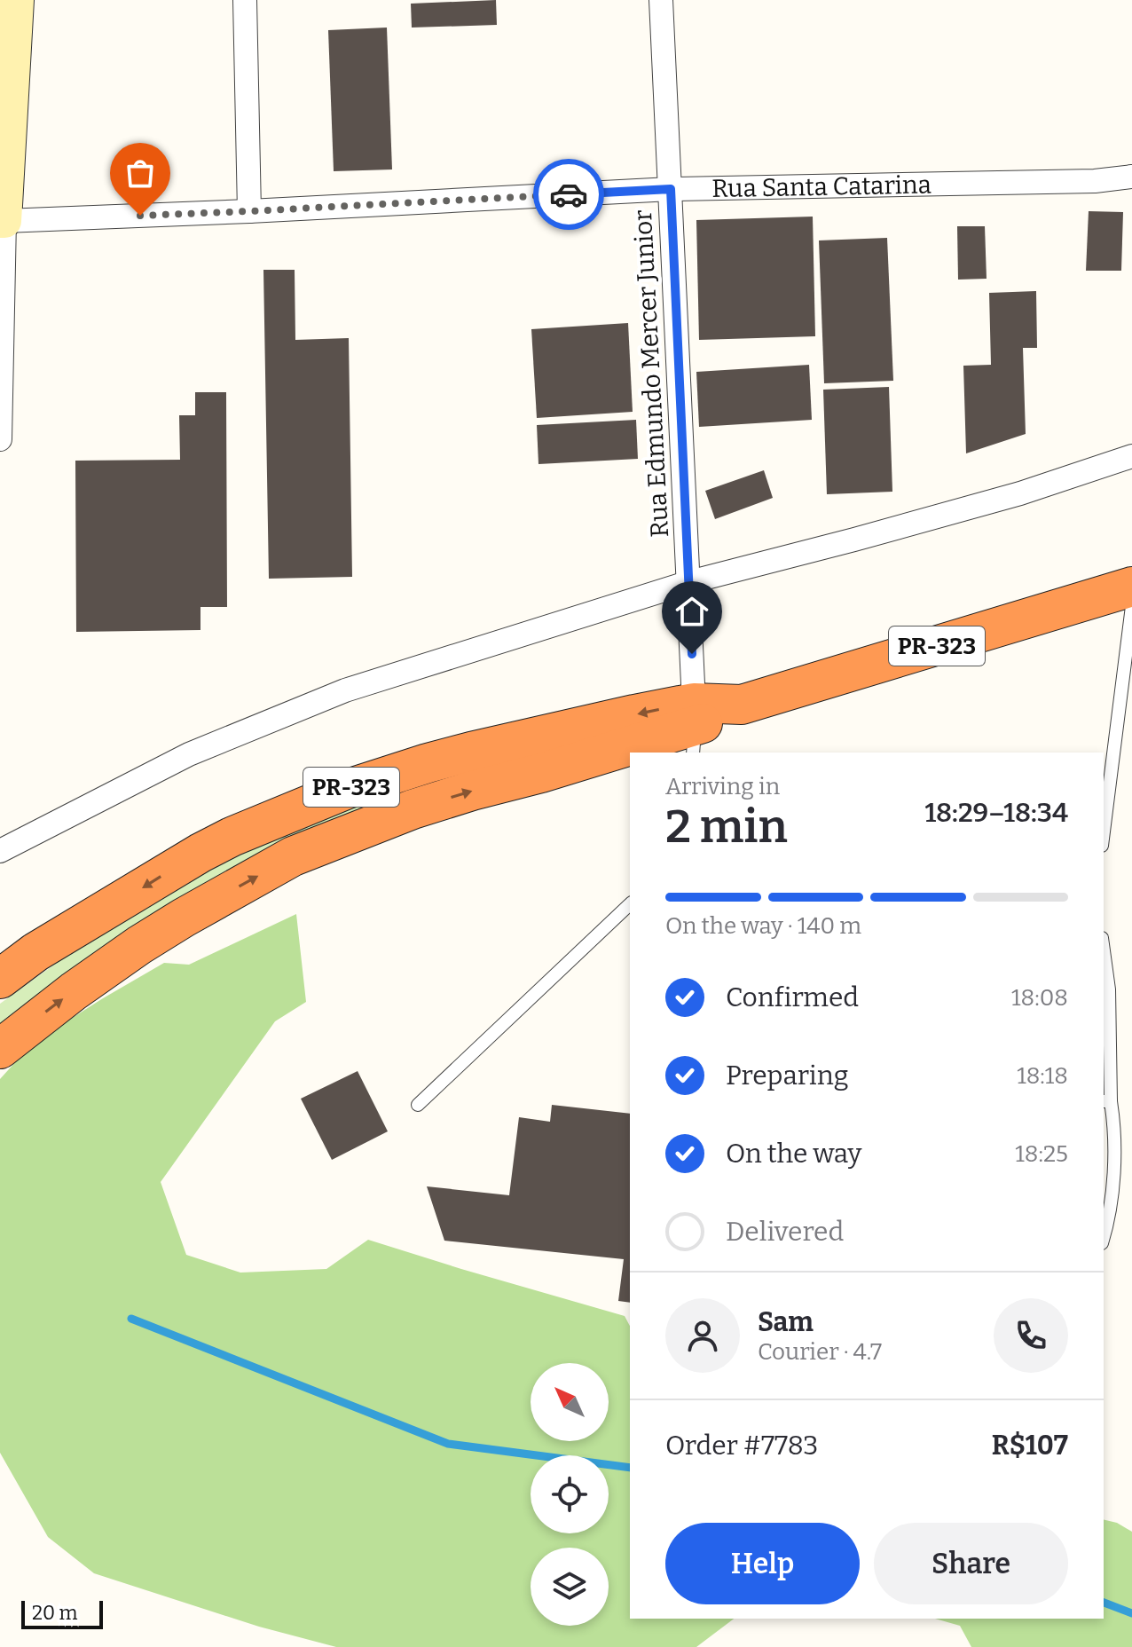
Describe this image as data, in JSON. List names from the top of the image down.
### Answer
{
  "streets": {
    "highway": ["PR-323"],
    "street": ["Rua Santa Catarina", "Rua Edmundo Mercer Junior"]
  },
  "crossings": [
    ["Rua Santa Catarina", "Rua Edmundo Mercer Junior"],
    ["Rua Edmundo Mercer Junior", "PR-323"]
  ],
  "scale_bar": "20 m",
  "north": "top left",
  "page": {
    "heading": ["2 min", "Arriving in", "18:29–18:34"],
    "panel": [
      "Sam",
      "Courier · 4.7",
      "Order #7783",
      "R$107"
    ],
    "bar": "On the way · 140 m",
    "list": [
      ["Confirmed", "18:08"],
      ["Preparing", "18:18"],
      ["On the way", "18:25"],
      "Delivered"
    ],
    "buttons": ["Help", "Share"],
    "scale": "20 m"
  }
}
